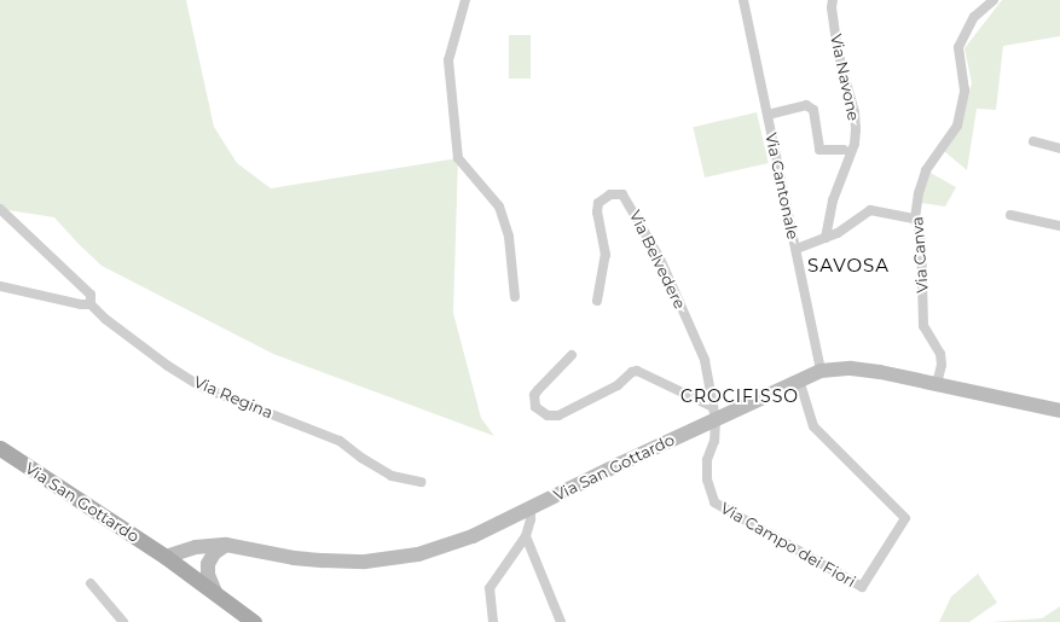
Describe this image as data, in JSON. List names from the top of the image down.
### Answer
{
  "streets": {
    "main road": ["Via San Gottardo"],
    "street": [
      "Via Navone",
      "Via Cantonale",
      "Via Canva",
      "Via Belvedere",
      "Via Regina",
      "Via Campo dei Fiori"
    ]
  },
  "crossings": [
    ["Via Cantonale", "Via San Gottardo"],
    ["Via Canva", "Via San Gottardo"],
    ["Via Belvedere", "Via San Gottardo"],
    ["Via Belvedere", "Via Campo dei Fiori"],
    ["Via San Gottardo", "Via Campo dei Fiori"]
  ],
  "districts": ["SAVOSA", "CROCIFISSO"]
}
